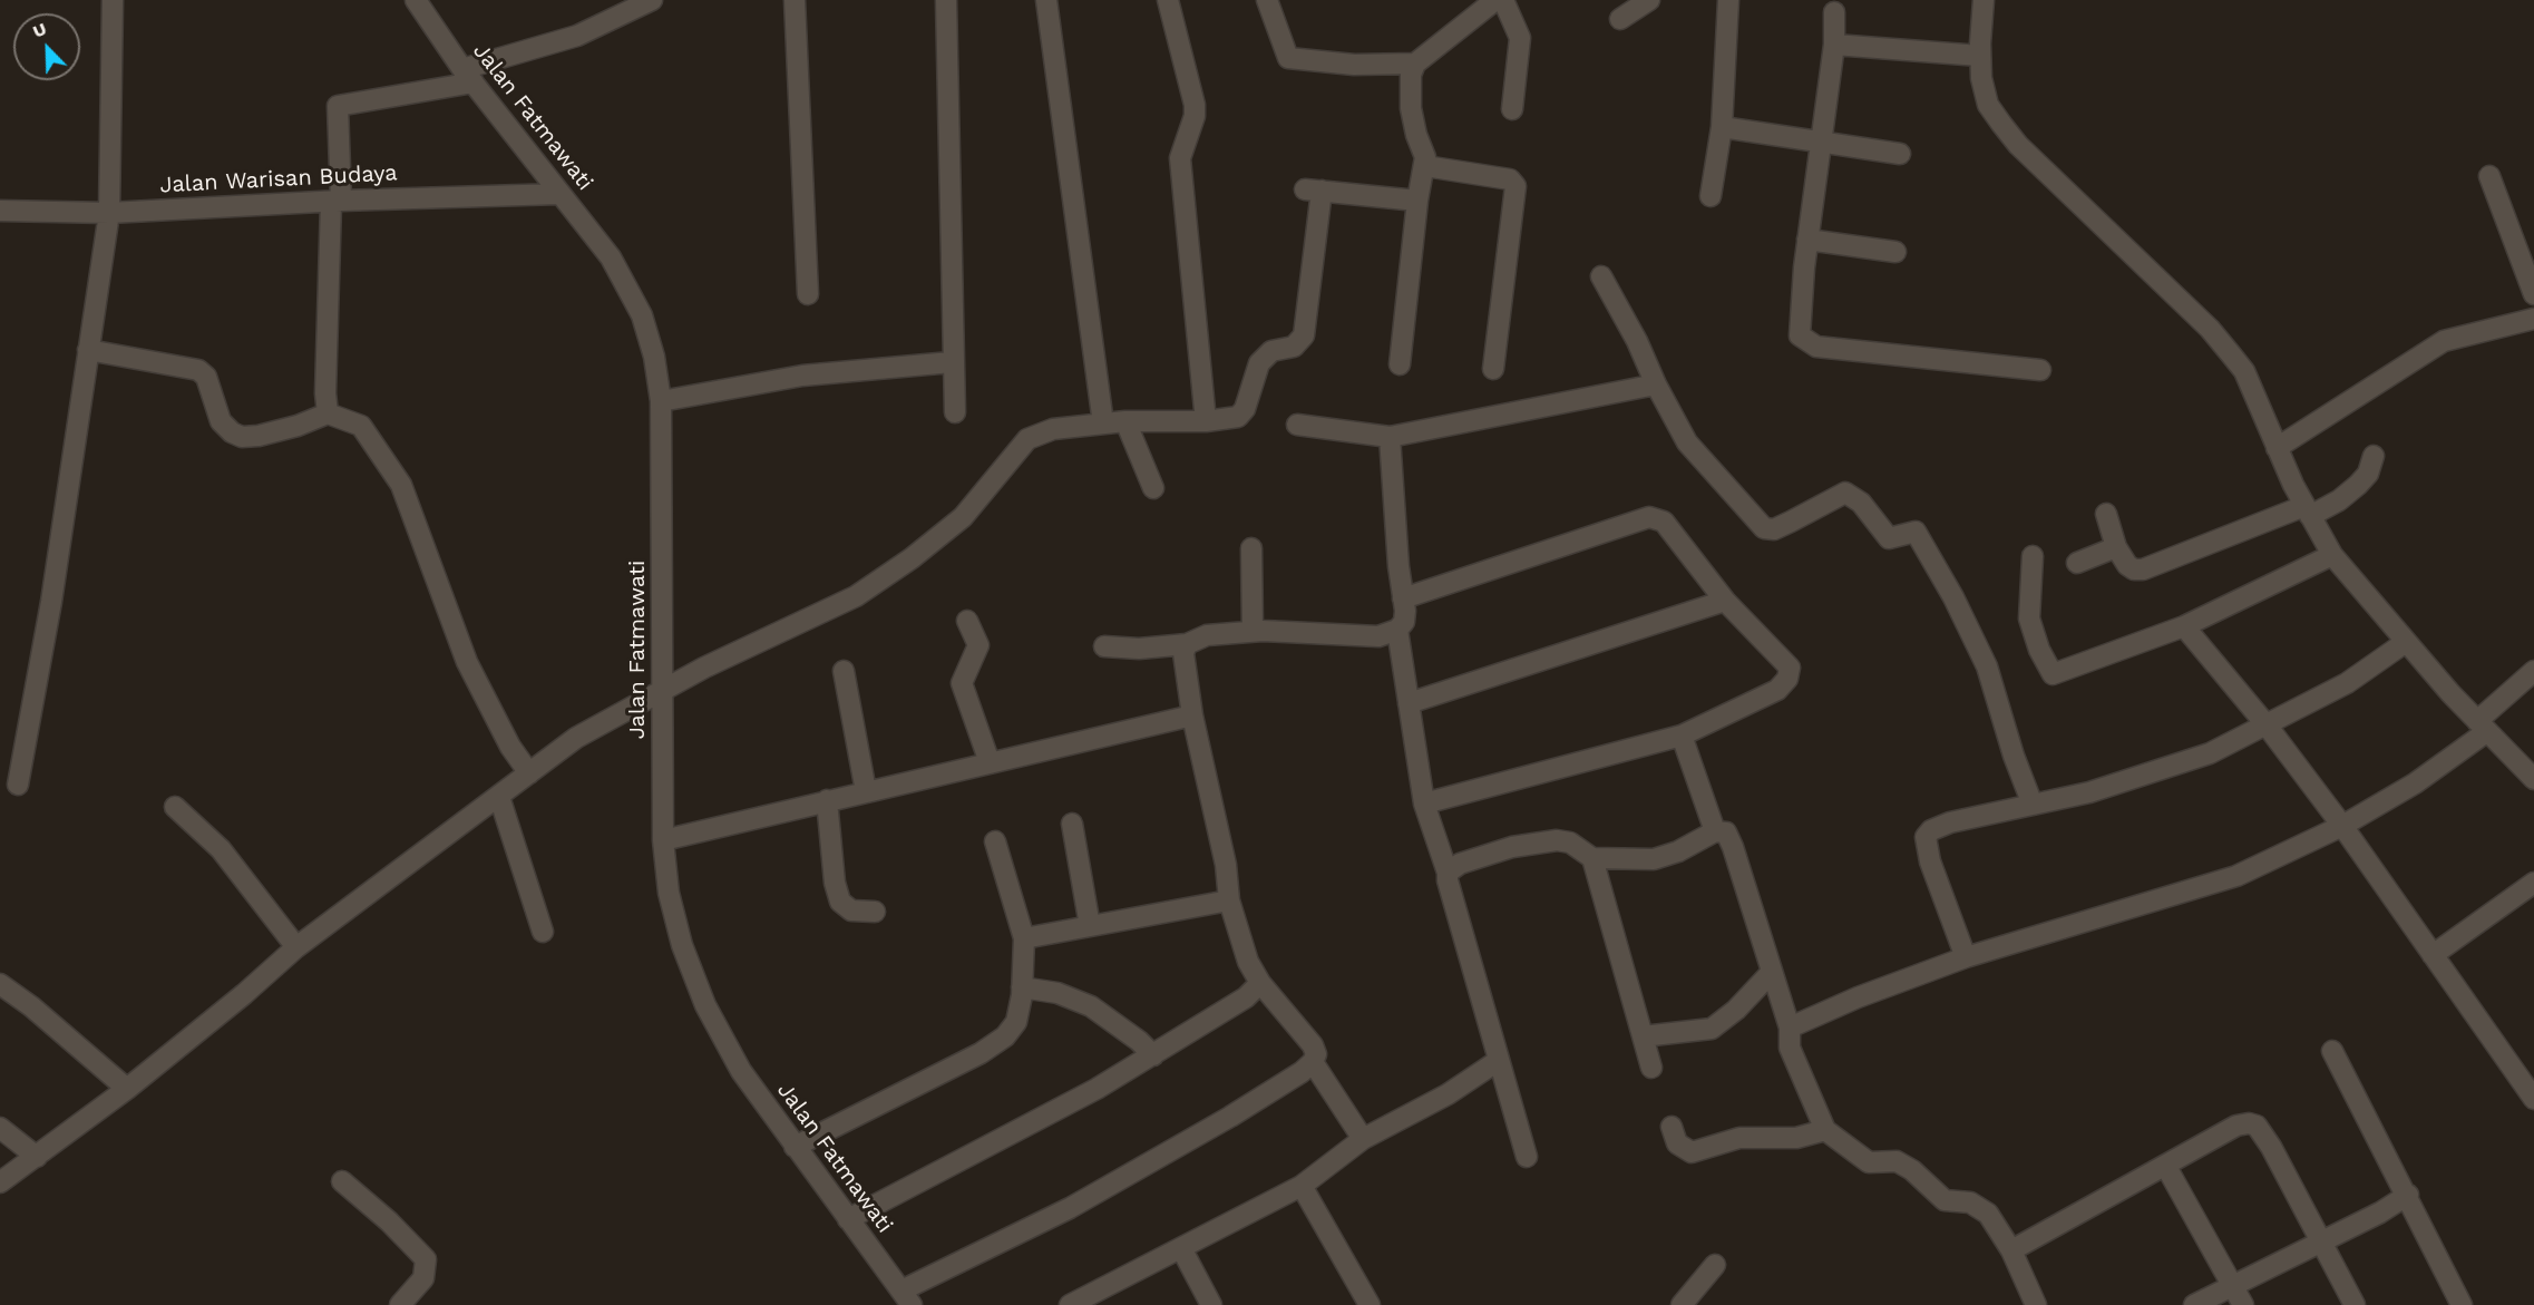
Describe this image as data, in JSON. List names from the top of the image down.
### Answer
{
  "streets": {
    "street": ["Jalan Fatmawati", "Jalan Warisan Budaya"]
  },
  "crossings": [
    ["Jalan Fatmawati", "Jalan Warisan Budaya"]
  ],
  "north": "top left"
}
